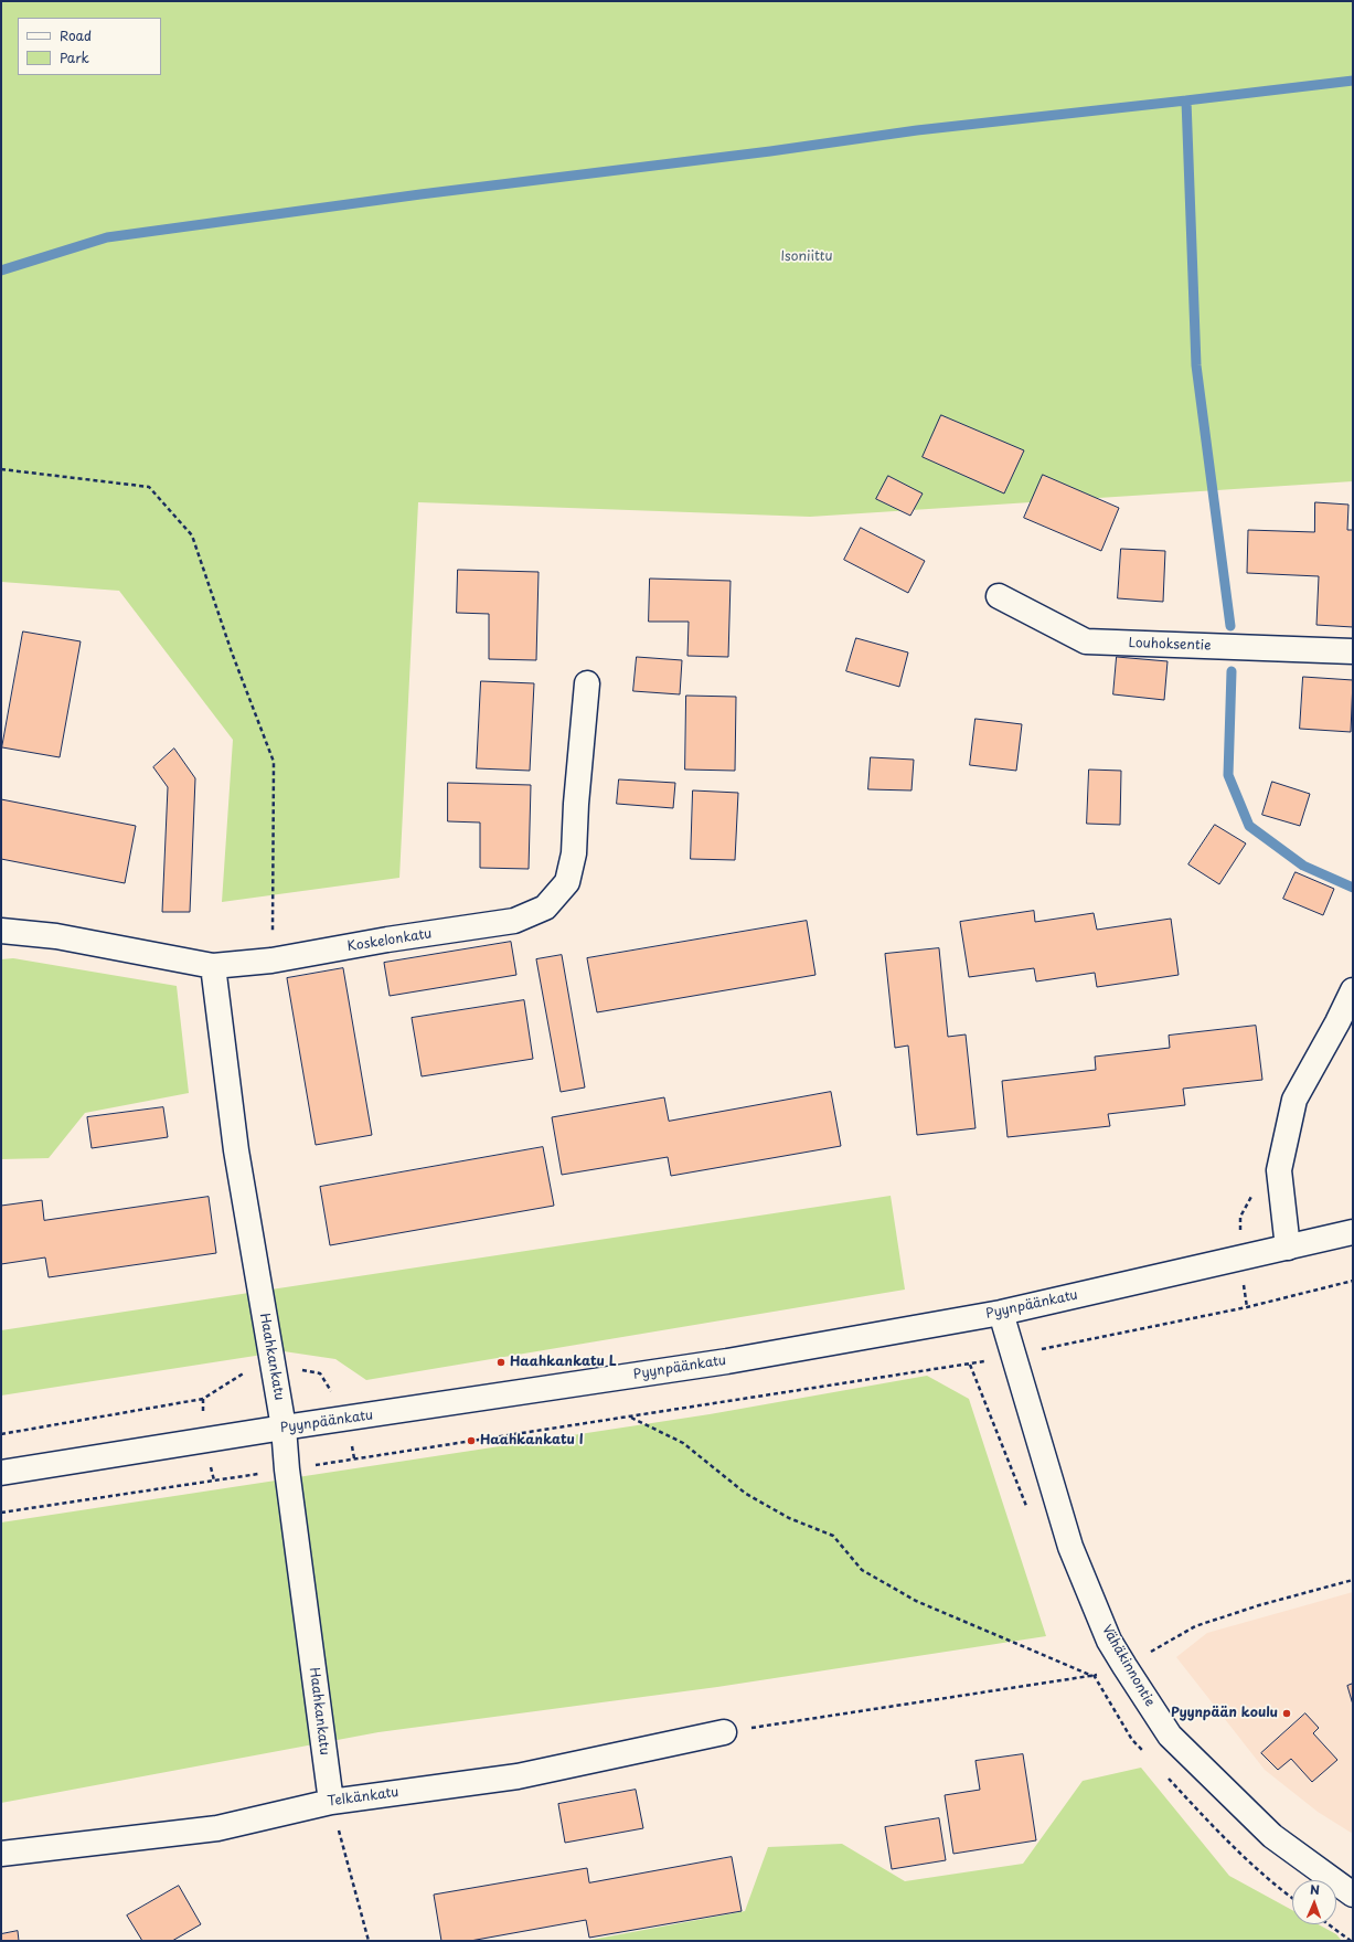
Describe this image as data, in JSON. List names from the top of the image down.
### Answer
{
  "streets": {
    "street": [
      "Louhoksentie",
      "Koskelonkatu",
      "Pyynpäänkatu",
      "Haahkankatu",
      "Vähäkinnontie",
      "Telkänkatu"
    ]
  },
  "crossings": [
    ["Koskelonkatu", "Haahkankatu"],
    ["Pyynpäänkatu", "Haahkankatu"],
    ["Pyynpäänkatu", "Vähäkinnontie"],
    ["Haahkankatu", "Telkänkatu"]
  ],
  "parks": ["Isoniittu"],
  "places": ["Haahkankatu L", "Haahkankatu I", "Pyynpään koulu"],
  "legend": ["Road", "Park"],
  "north": "top"
}
